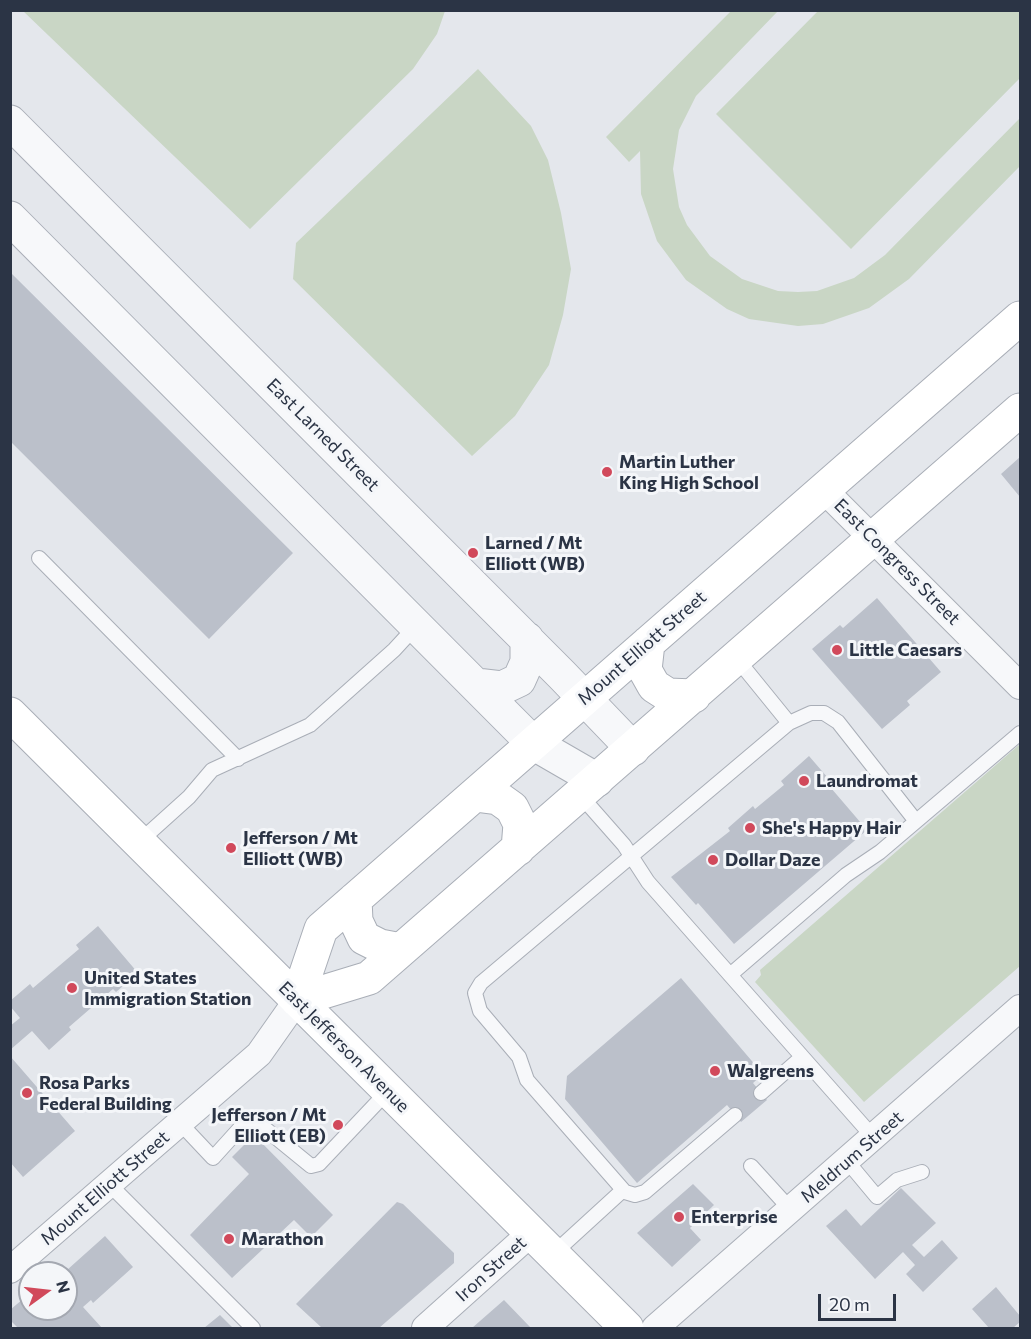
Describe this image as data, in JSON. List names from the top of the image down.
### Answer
{
  "streets": {
    "main road": ["Mount Elliott Street", "East Jefferson Avenue"],
    "street": [
      "East Larned Street",
      "East Congress Street",
      "Meldrum Street",
      "Iron Street"
    ]
  },
  "crossings": [
    ["East Larned Street", "Mount Elliott Street"],
    ["East Congress Street", "Mount Elliott Street"],
    ["Mount Elliott Street", "East Jefferson Avenue"],
    ["East Jefferson Avenue", "Iron Street"]
  ],
  "places": [
    "Martin Luther King High School",
    "Larned / Mt Elliott (WB)",
    "Little Caesars",
    "Laundromat",
    "She's Happy Hair",
    "Jefferson / Mt Elliott (WB)",
    "Dollar Daze",
    "United States Immigration Station",
    "Walgreens",
    "Rosa Parks Federal Building",
    "Jefferson / Mt Elliott (EB)",
    "Enterprise",
    "Marathon"
  ],
  "scale_bar": "20 m",
  "north": "right"
}
